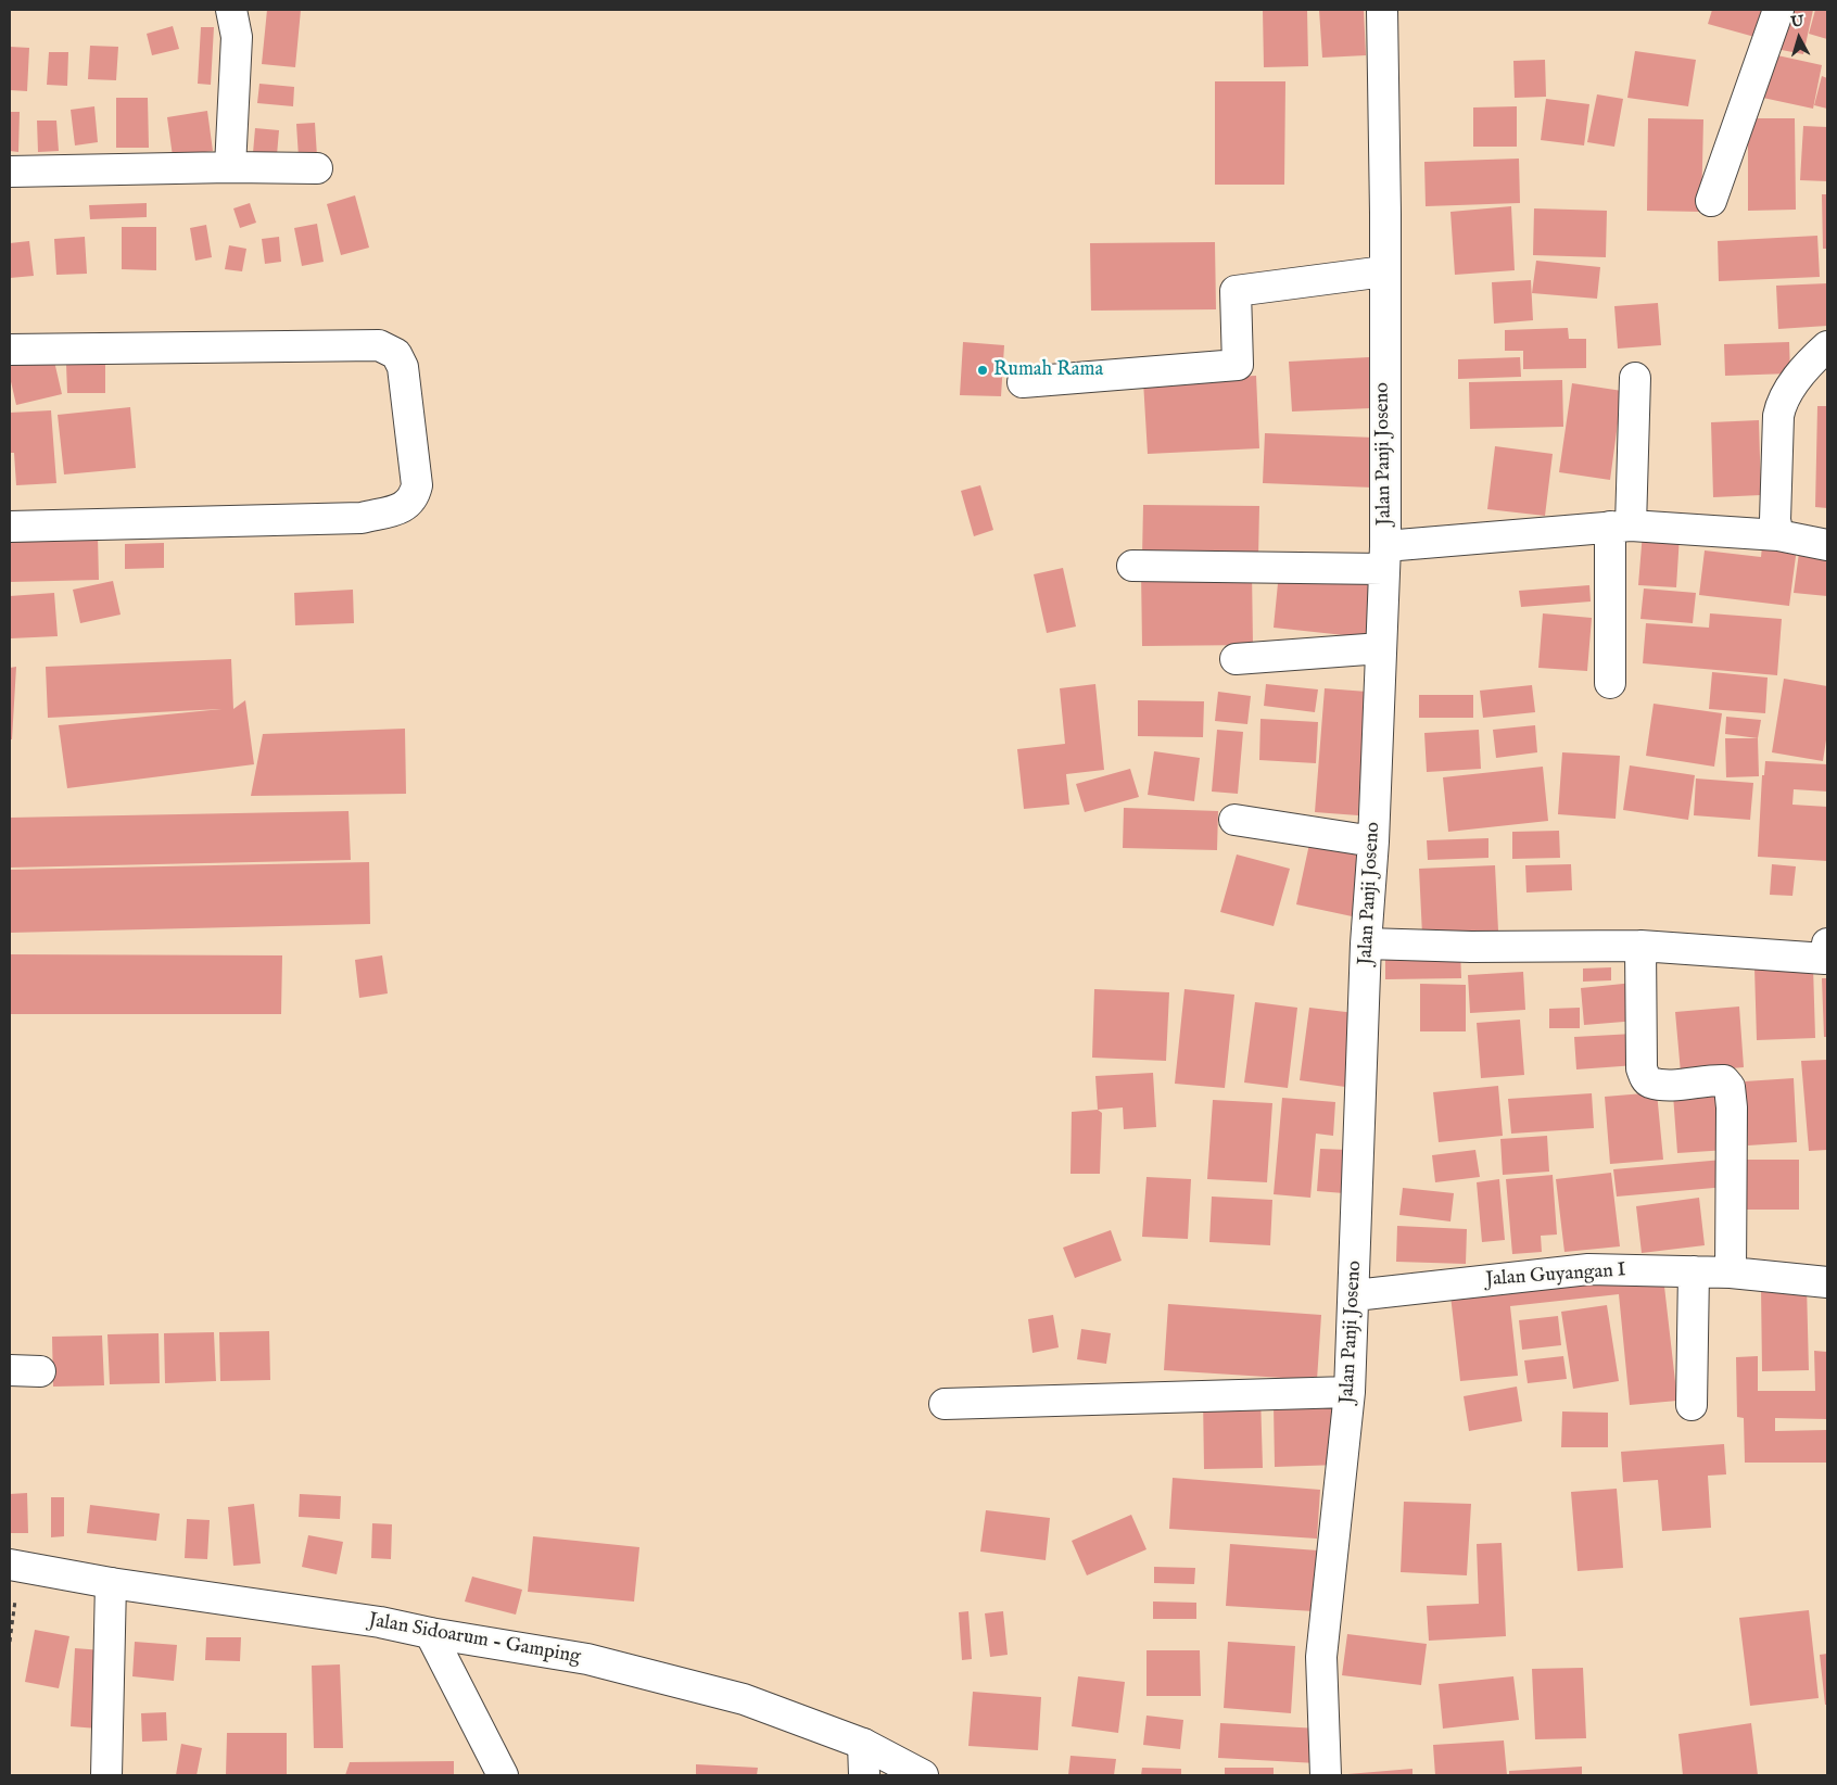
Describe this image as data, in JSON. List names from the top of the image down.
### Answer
{
  "streets": {
    "street": ["Jalan Panji Joseno", "Jalan Guyangan I", "Jalan Sidoarum - Gamping"]
  },
  "crossings": [
    ["Jalan Panji Joseno", "Jalan Guyangan I"]
  ],
  "places": ["Rumah Rama"],
  "north": "top"
}
